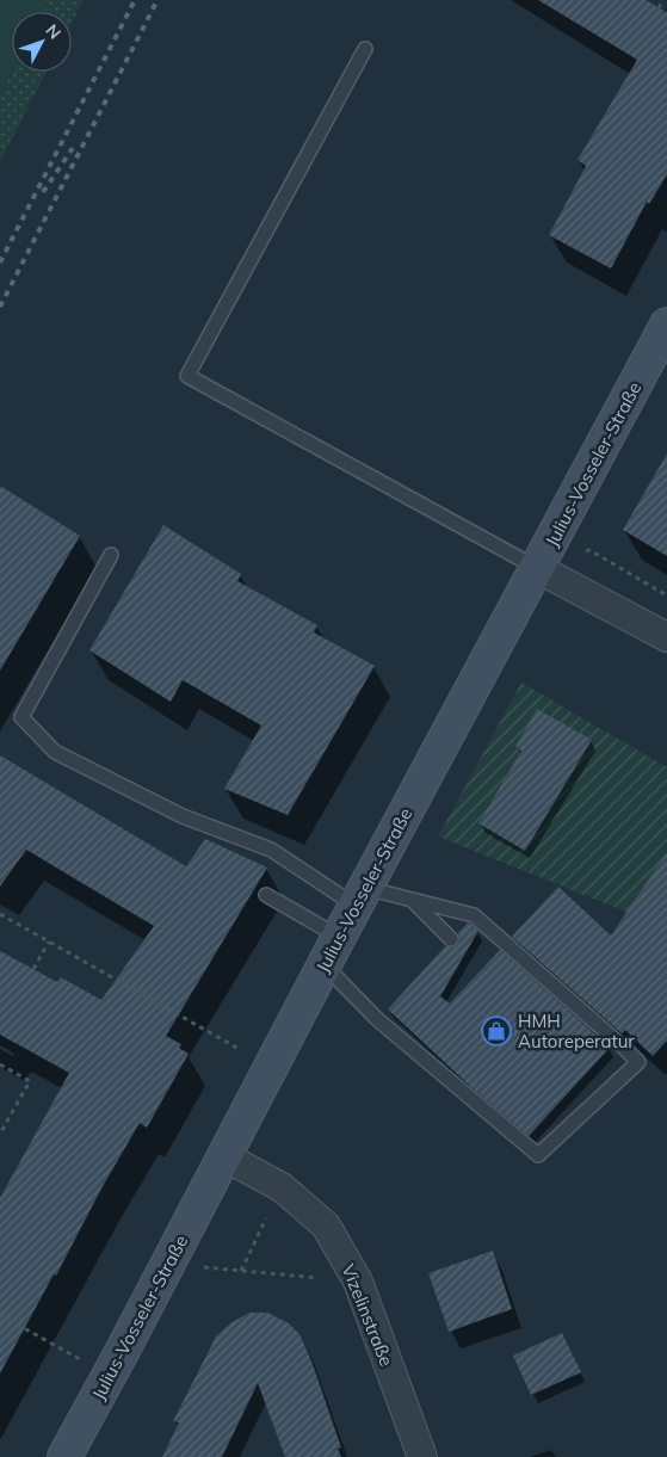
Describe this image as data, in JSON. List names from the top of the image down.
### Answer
{
  "streets": {
    "street": ["Julius-Vosseler-Straße", "Vizelinstraße"]
  },
  "crossings": [
    ["Julius-Vosseler-Straße", "Vizelinstraße"]
  ],
  "places": {
    "shop": ["HMH Autoreperatur"]
  },
  "north": "top right"
}
